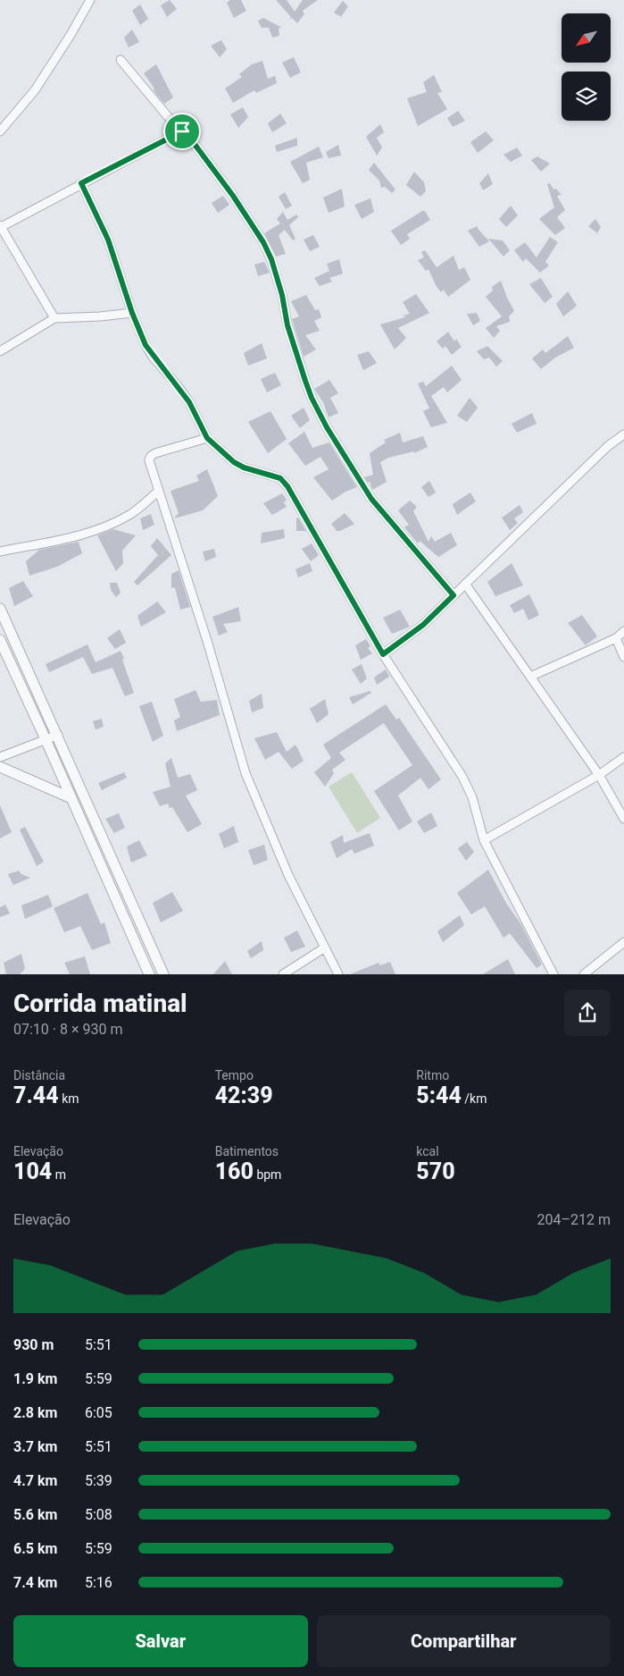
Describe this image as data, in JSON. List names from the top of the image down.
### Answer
{
  "north": "bottom left",
  "page": {
    "heading": ["Corrida matinal", "07:10 · 8 × 930 m"],
    "stats": [
      ["Distância", "7.44 km"],
      ["Tempo", "42:39"],
      ["Ritmo", "5:44 /km"],
      ["Elevação", "104 m"],
      ["Batimentos", "160 bpm"],
      ["kcal", "570"]
    ],
    "chart": ["Elevação", "204–212 m"],
    "list": [
      {
        "name": "930 m",
        "note": "5:51"
      },
      {
        "name": "1.9 km",
        "note": "5:59"
      },
      {
        "name": "2.8 km",
        "note": "6:05"
      },
      {
        "name": "3.7 km",
        "note": "5:51"
      },
      {
        "name": "4.7 km",
        "note": "5:39"
      },
      {
        "name": "5.6 km",
        "note": "5:08"
      },
      {
        "name": "6.5 km",
        "note": "5:59"
      },
      {
        "name": "7.4 km",
        "note": "5:16"
      }
    ],
    "buttons": ["Salvar", "Compartilhar"]
  }
}
